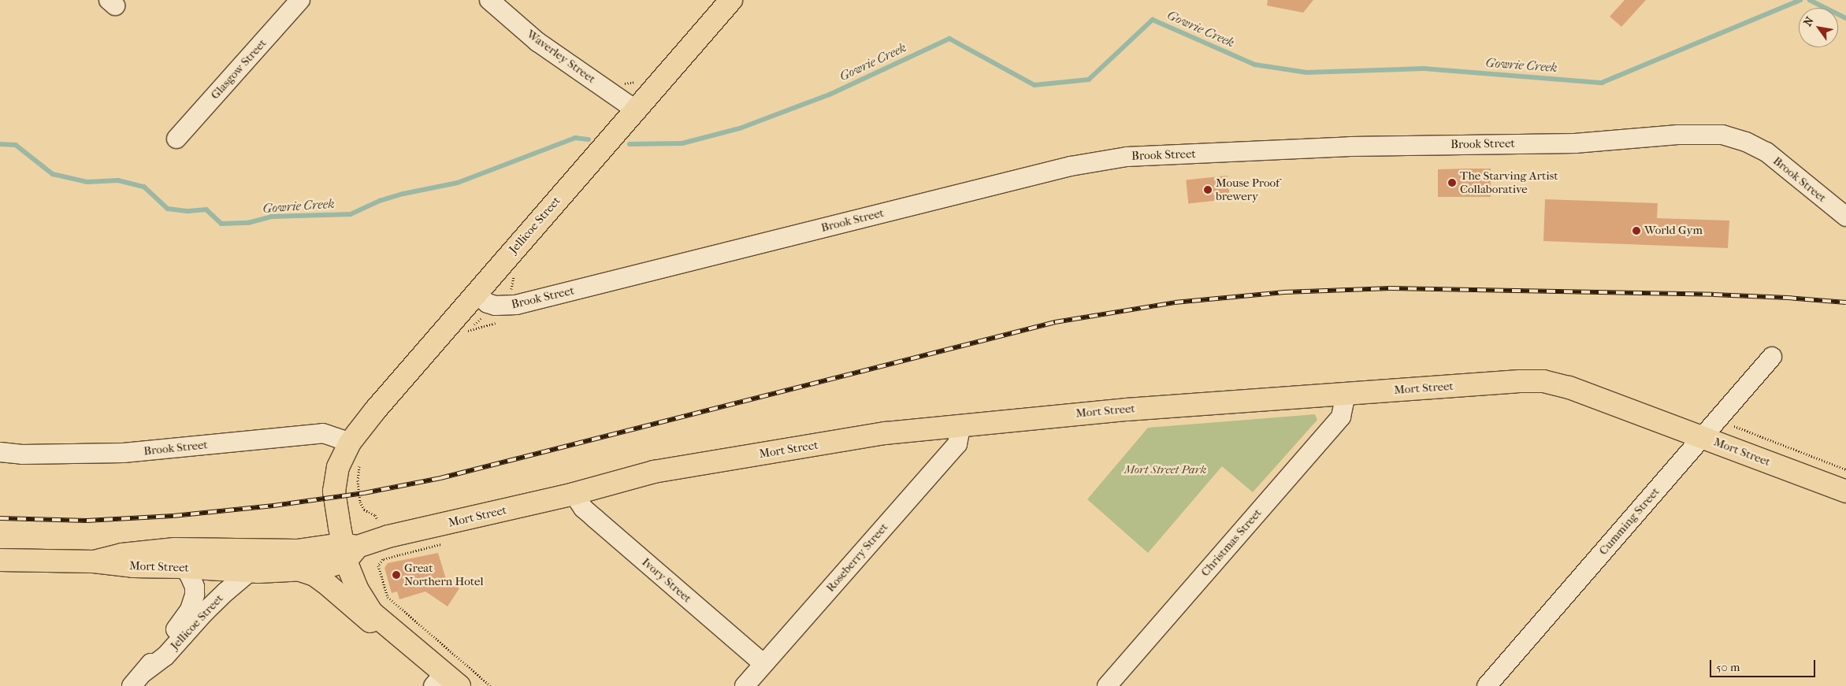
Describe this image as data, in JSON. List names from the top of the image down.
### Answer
{
  "streets": {
    "main road": ["Jellicoe Street", "Mort Street"],
    "street": [
      "Waverley Street",
      "Glasgow Street",
      "Brook Street",
      "Cumming Street",
      "Christmas Street",
      "Roseberry Street",
      "Ivory Street"
    ]
  },
  "crossings": [
    ["Waverley Street", "Jellicoe Street"],
    ["Brook Street", "Jellicoe Street"],
    ["Jellicoe Street", "Mort Street"],
    ["Mort Street", "Cumming Street"],
    ["Mort Street", "Christmas Street"],
    ["Mort Street", "Roseberry Street"],
    ["Mort Street", "Ivory Street"],
    ["Roseberry Street", "Ivory Street"]
  ],
  "water": ["Gowrie Creek"],
  "parks": ["Mort Street Park"],
  "places": [
    "The Starving Artist Collaborative",
    "Mouse Proof brewery",
    "World Gym",
    "Great Northern Hotel"
  ],
  "scale_bar": "50 m",
  "north": "top left"
}
